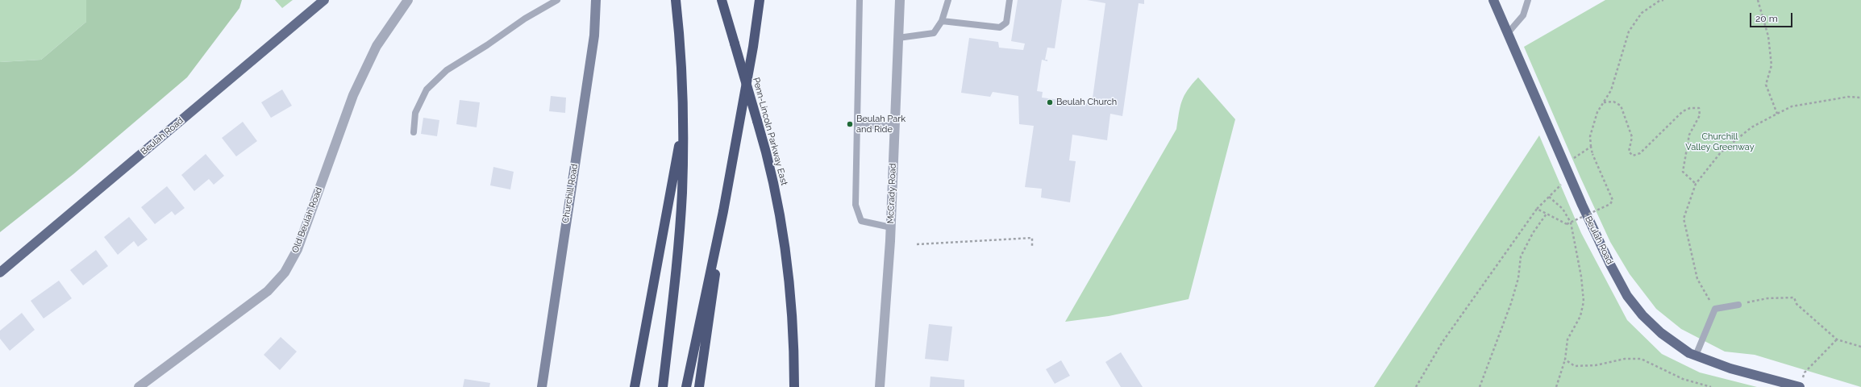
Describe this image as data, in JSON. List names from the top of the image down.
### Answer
{
  "streets": {
    "highway": ["Penn-Lincoln Parkway East"],
    "main road": ["Beulah Road"],
    "street": ["Churchill Road", "McCrady Road", "Old Beulah Road"]
  },
  "parks": ["Churchill Valley Greenway"],
  "places": ["Beulah Church", "Beulah Park and Ride"],
  "scale_bar": "20 m"
}
